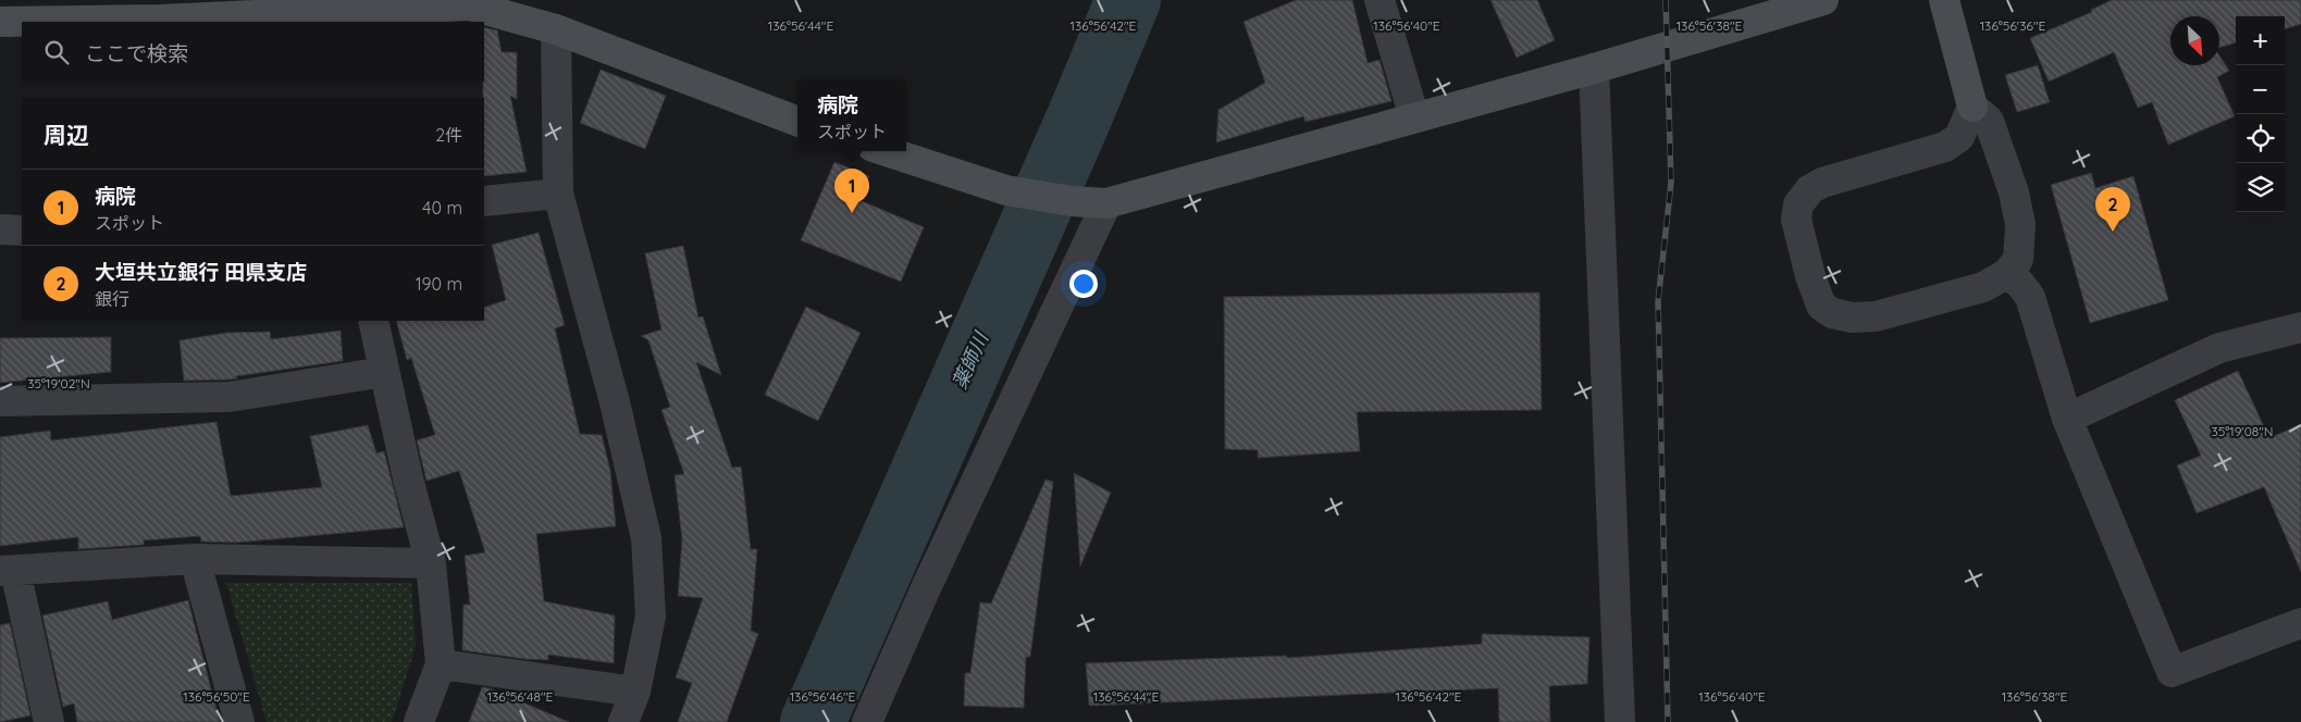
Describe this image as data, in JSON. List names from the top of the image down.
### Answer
{
  "water": ["薬師川"],
  "north": "bottom right",
  "page": {
    "map_buttons": ["+", "−"],
    "search": "ここで検索",
    "popup": ["病院", "スポット"],
    "heading": ["周辺", "2件"],
    "pins": ["1", "2"],
    "list": [
      {
        "mark": "1",
        "name": "病院",
        "note": "スポット",
        "value": "40 m"
      },
      {
        "mark": "2",
        "name": "大垣共立銀行 田県支店",
        "note": "銀行",
        "value": "190 m"
      }
    ]
  },
  "coordinates": [
    "136°56'44\"E",
    "136°56'42\"E",
    "136°56'40\"E",
    "136°56'38\"E",
    "136°56'36\"E",
    "35°19'02\"N",
    "35°19'08\"N",
    "136°56'46\"E",
    "136°56'50\"E",
    "136°56'48\"E"
  ]
}
